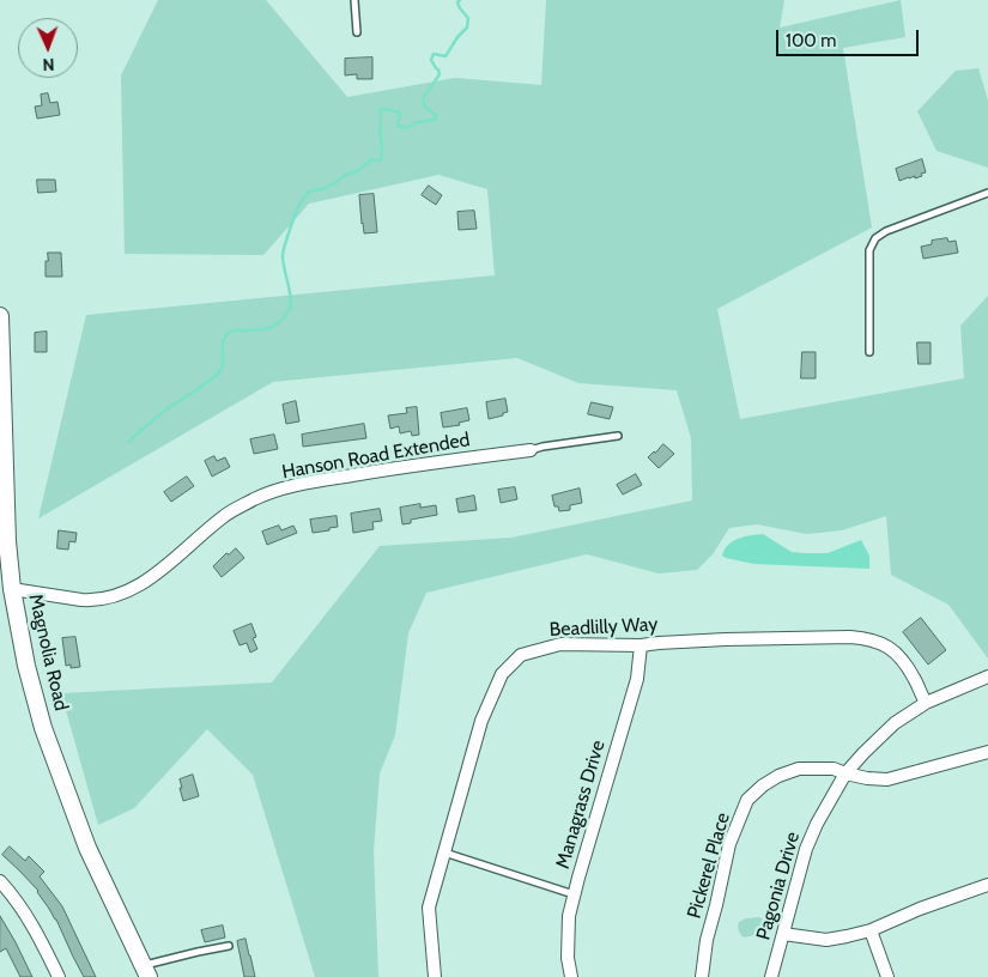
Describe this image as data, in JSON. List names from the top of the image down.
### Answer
{
  "streets": {
    "main road": ["Magnolia Road"],
    "street": [
      "Hanson Road Extended",
      "Beadlilly Way",
      "Managrass Drive",
      "Pickerel Place",
      "Pagonia Drive"
    ]
  },
  "crossings": [
    ["Hanson Road Extended", "Magnolia Road"],
    ["Beadlilly Way", "Managrass Drive"],
    ["Beadlilly Way", "Pagonia Drive"],
    ["Pickerel Place", "Pagonia Drive"]
  ],
  "scale_bar": "100 m",
  "north": "bottom"
}
